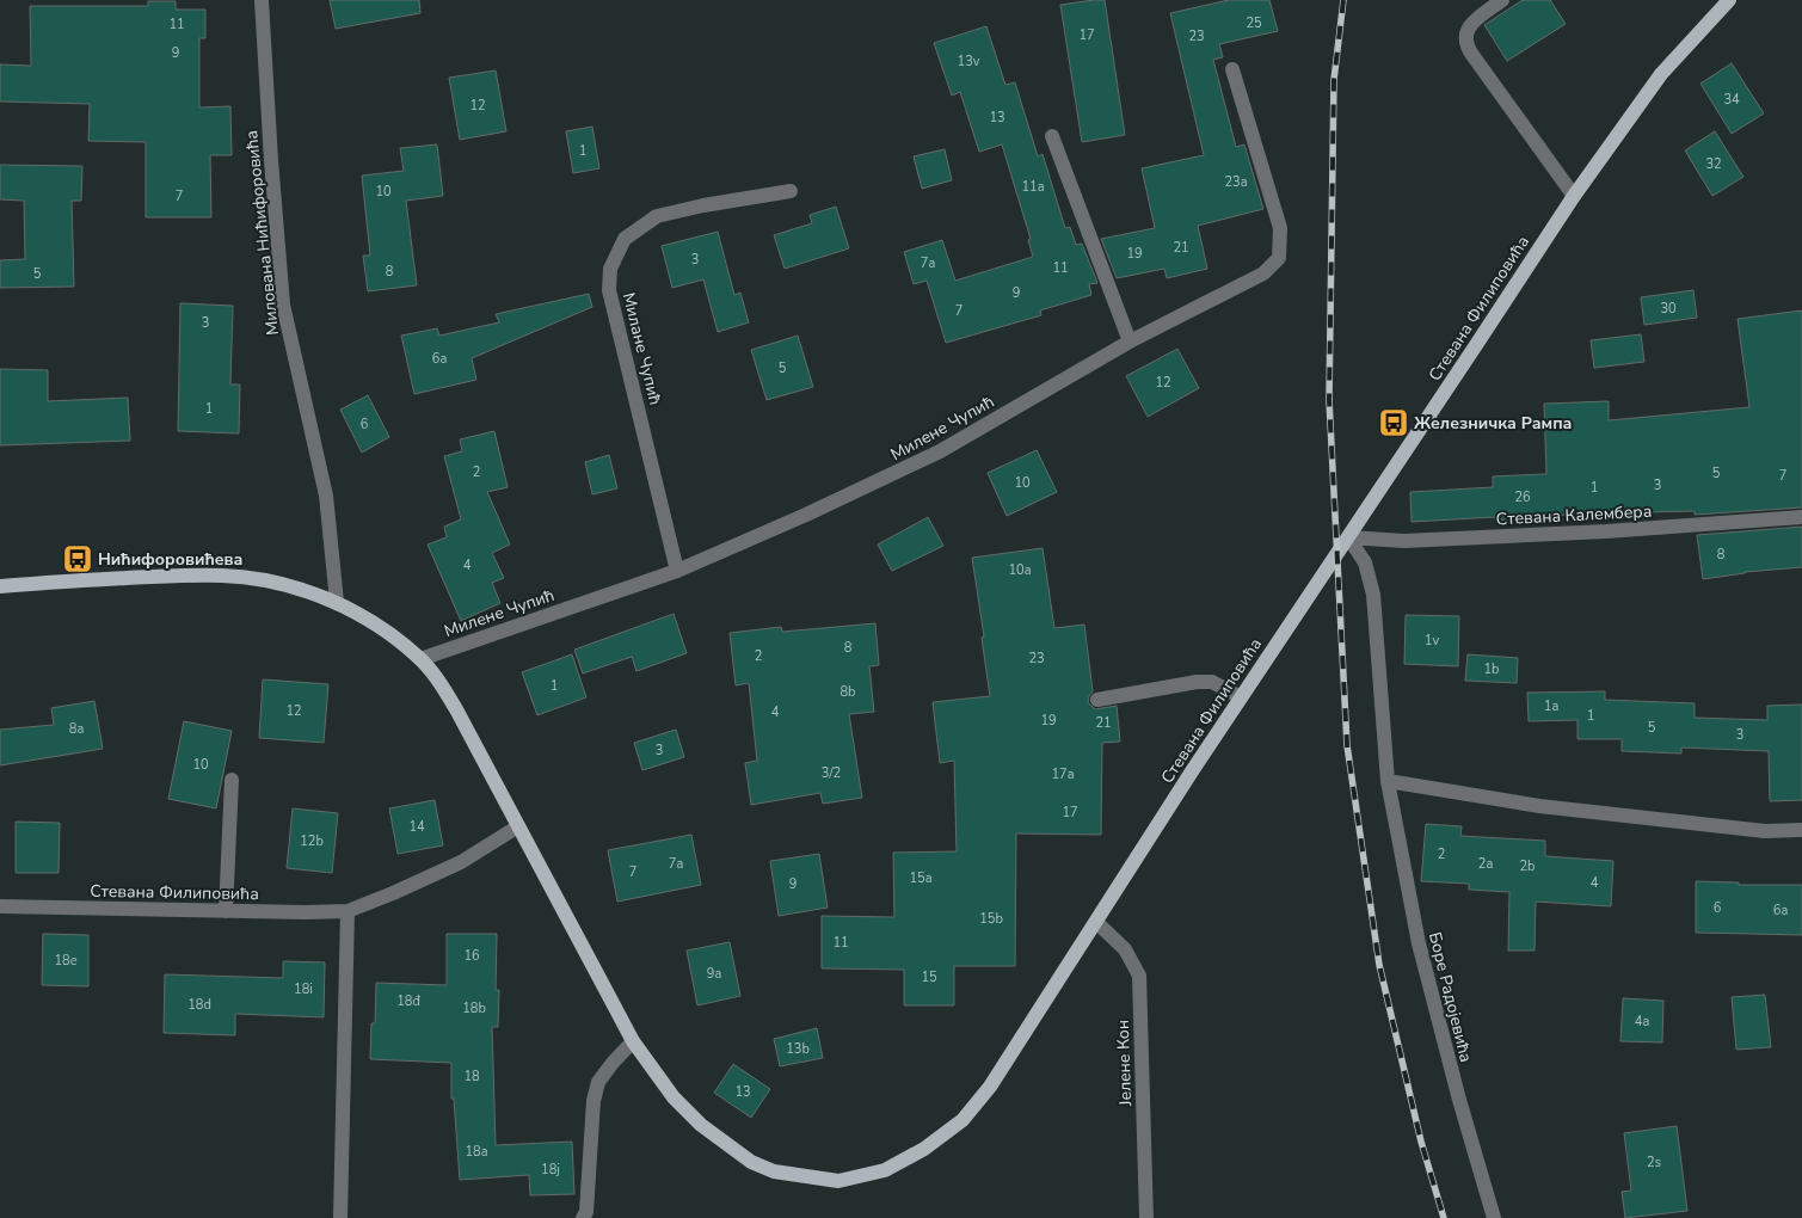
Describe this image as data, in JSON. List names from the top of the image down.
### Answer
{
  "streets": {
    "main road": ["Стевана Филиповића"],
    "street": [
      "Милована Нићифоровића",
      "Милане Чупић",
      "Милене Чупић",
      "Стевана Калембера",
      "Боре Радојевића",
      "Јелене Кон"
    ]
  },
  "crossings": [
    ["Милована Нићифоровића", "Стевана Филиповића"],
    ["Стевана Филиповића", "Милене Чупић"],
    ["Стевана Филиповића", "Стевана Калембера"],
    ["Стевана Филиповића", "Боре Радојевића"],
    ["Стевана Филиповића", "Јелене Кон"],
    ["Милане Чупић", "Милене Чупић"],
    ["Стевана Калембера", "Боре Радојевића"]
  ],
  "places": {
    "bus stop": ["Железничка Рампа", "Нићифоровићева"]
  },
  "house_numbers": [
    "25",
    "11",
    "17",
    "23",
    "9",
    "13v",
    "34",
    "12",
    "13",
    "1",
    "32",
    "23a",
    "11a",
    "10",
    "7",
    "21",
    "19",
    "3",
    "7a",
    "11",
    "8",
    "5",
    "9",
    "30",
    "7",
    "3",
    "6a",
    "5",
    "12",
    "1",
    "6",
    "2",
    "5",
    "7",
    "10",
    "3",
    "1",
    "26",
    "8",
    "4",
    "10a",
    "1v",
    "8",
    "2",
    "23",
    "1b",
    "1",
    "8b",
    "1a",
    "12",
    "4",
    "1",
    "19",
    "21",
    "5",
    "8a",
    "3",
    "3",
    "10",
    "3/2",
    "17a",
    "17",
    "14",
    "12b",
    "2",
    "7a",
    "2a",
    "2b",
    "7",
    "15a",
    "4",
    "9",
    "6",
    "6a",
    "15b",
    "11",
    "16",
    "18e",
    "9a",
    "15",
    "18i",
    "18đ",
    "18d",
    "18b",
    "4a",
    "13b",
    "18",
    "13",
    "18a",
    "2s",
    "18j"
  ]
}
